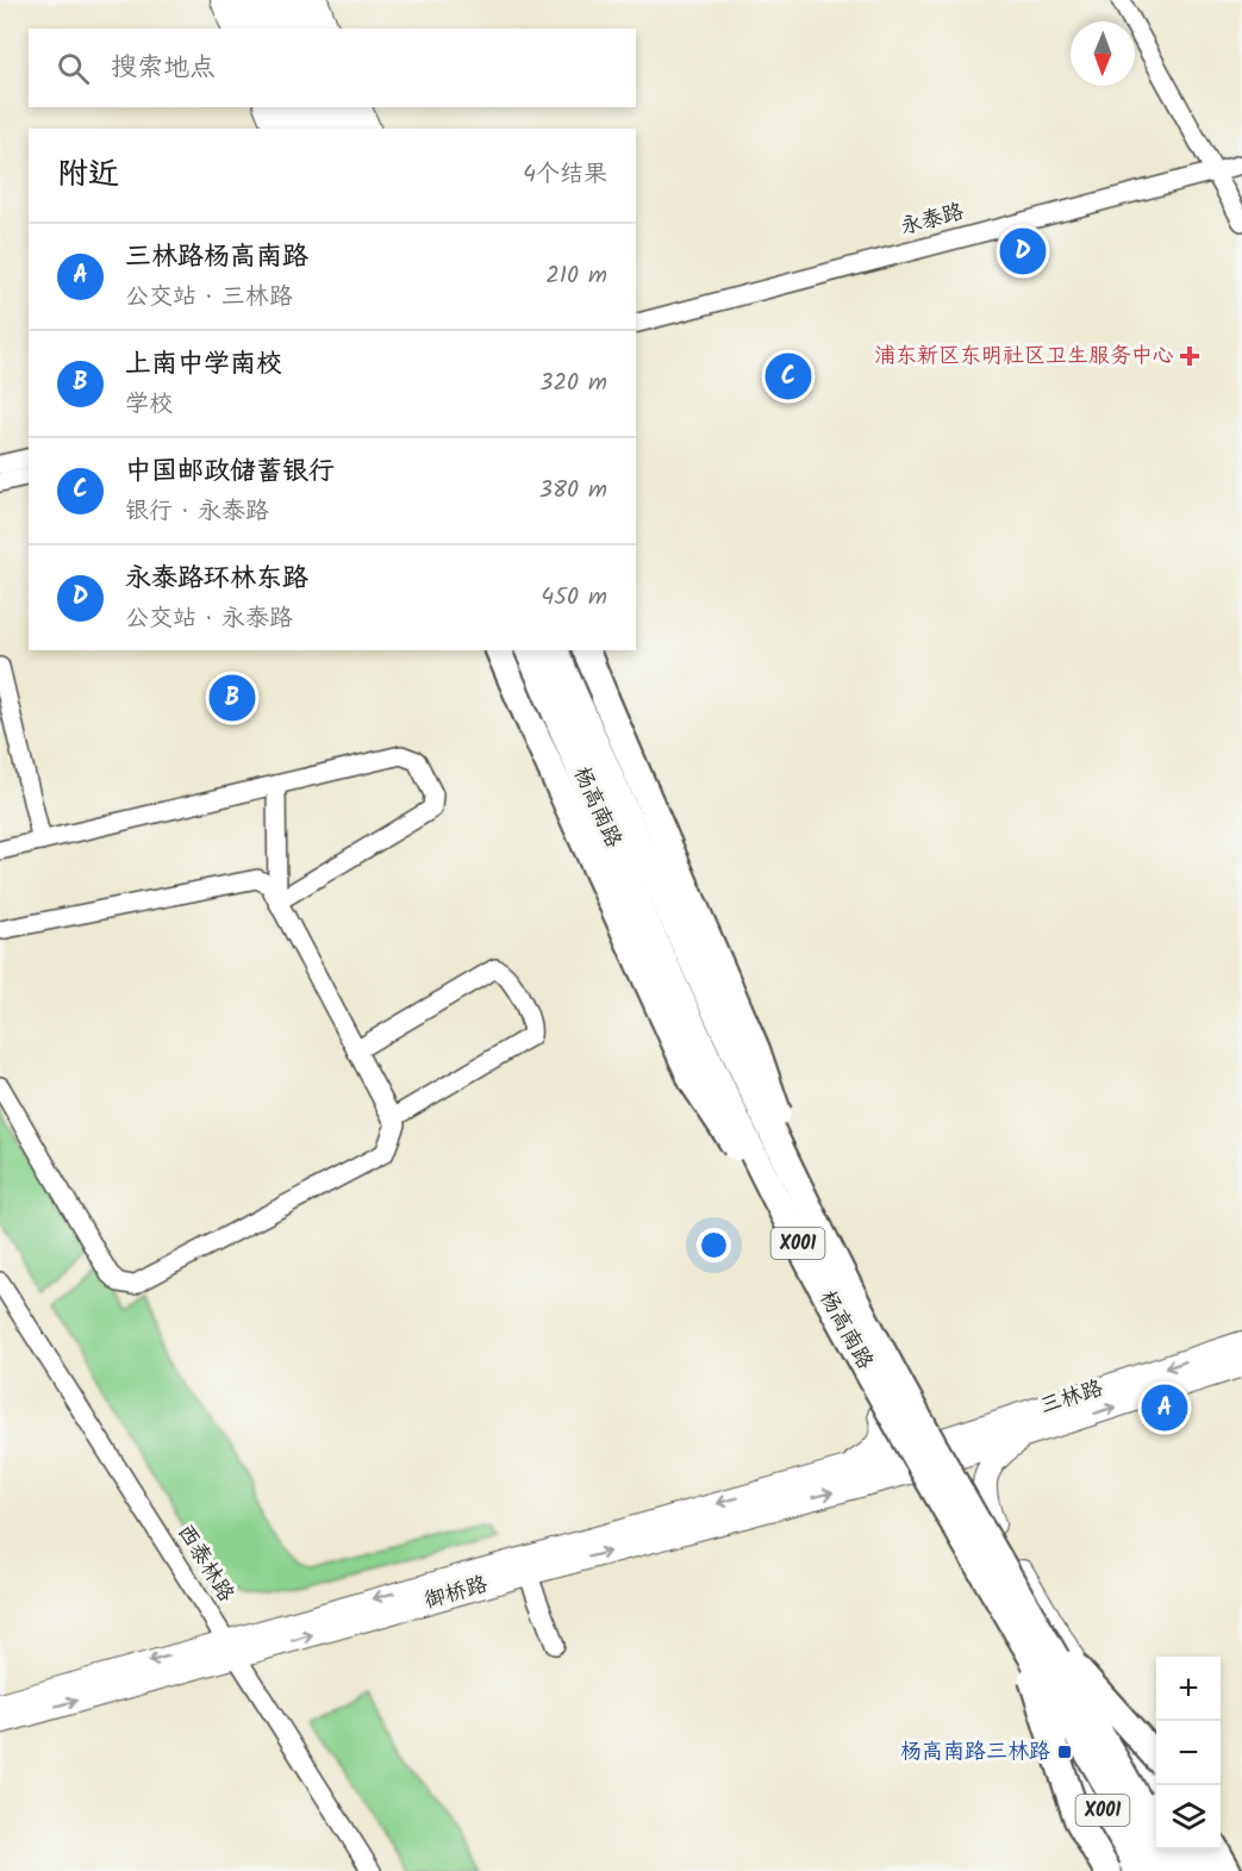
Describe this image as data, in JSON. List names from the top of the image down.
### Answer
{
  "streets": {
    "highway": ["杨高南路", "X001"],
    "main road": ["三林路", "御桥路"],
    "street": ["永泰路", "西泰林路"]
  },
  "crossings": [
    ["杨高南路", "X001"],
    ["杨高南路", "三林路"],
    ["杨高南路", "御桥路"],
    ["三林路", "御桥路"],
    ["西泰林路", "御桥路"]
  ],
  "places": {
    "health": ["浦东新区东明社区卫生服务中心"],
    "transit": ["杨高南路三林路"]
  },
  "north": "bottom",
  "page": {
    "search": "搜索地点",
    "heading": ["附近", "4个结果"],
    "list": [
      {
        "mark": "A",
        "name": "三林路杨高南路",
        "note": "公交站 · 三林路",
        "value": "210 m"
      },
      {
        "mark": "B",
        "name": "上南中学南校",
        "note": "学校",
        "value": "320 m"
      },
      {
        "mark": "C",
        "name": "中国邮政储蓄银行",
        "note": "银行 · 永泰路",
        "value": "380 m"
      },
      {
        "mark": "D",
        "name": "永泰路环林东路",
        "note": "公交站 · 永泰路",
        "value": "450 m"
      }
    ],
    "pins": [
      "D",
      "C",
      "B",
      "A"
    ],
    "map_buttons": ["+", "−"]
  }
}
